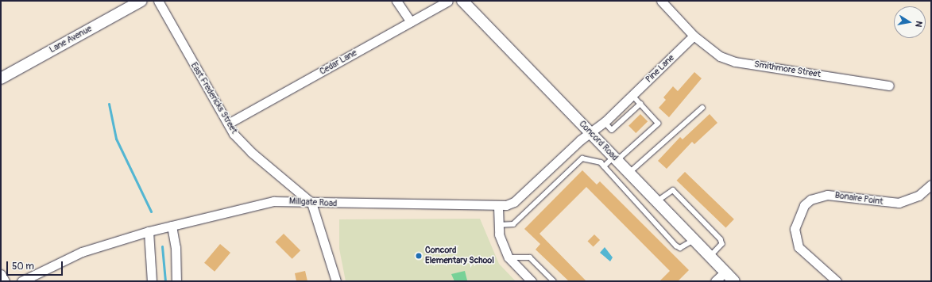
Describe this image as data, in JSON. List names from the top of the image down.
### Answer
{
  "streets": {
    "street": [
      "Lane Avenue",
      "Cedar Lane",
      "Pine Lane",
      "Smithmore Street",
      "East Fredericks Street",
      "Concord Road",
      "Bonaire Point",
      "Millgate Road"
    ]
  },
  "crossings": [
    ["Cedar Lane", "East Fredericks Street"],
    ["Pine Lane", "Smithmore Street"],
    ["Pine Lane", "Concord Road"],
    ["Pine Lane", "Millgate Road"],
    ["East Fredericks Street", "Millgate Road"],
    ["Concord Road", "Millgate Road"]
  ],
  "places": ["Concord Elementary School"],
  "scale_bar": "50 m",
  "north": "right"
}
